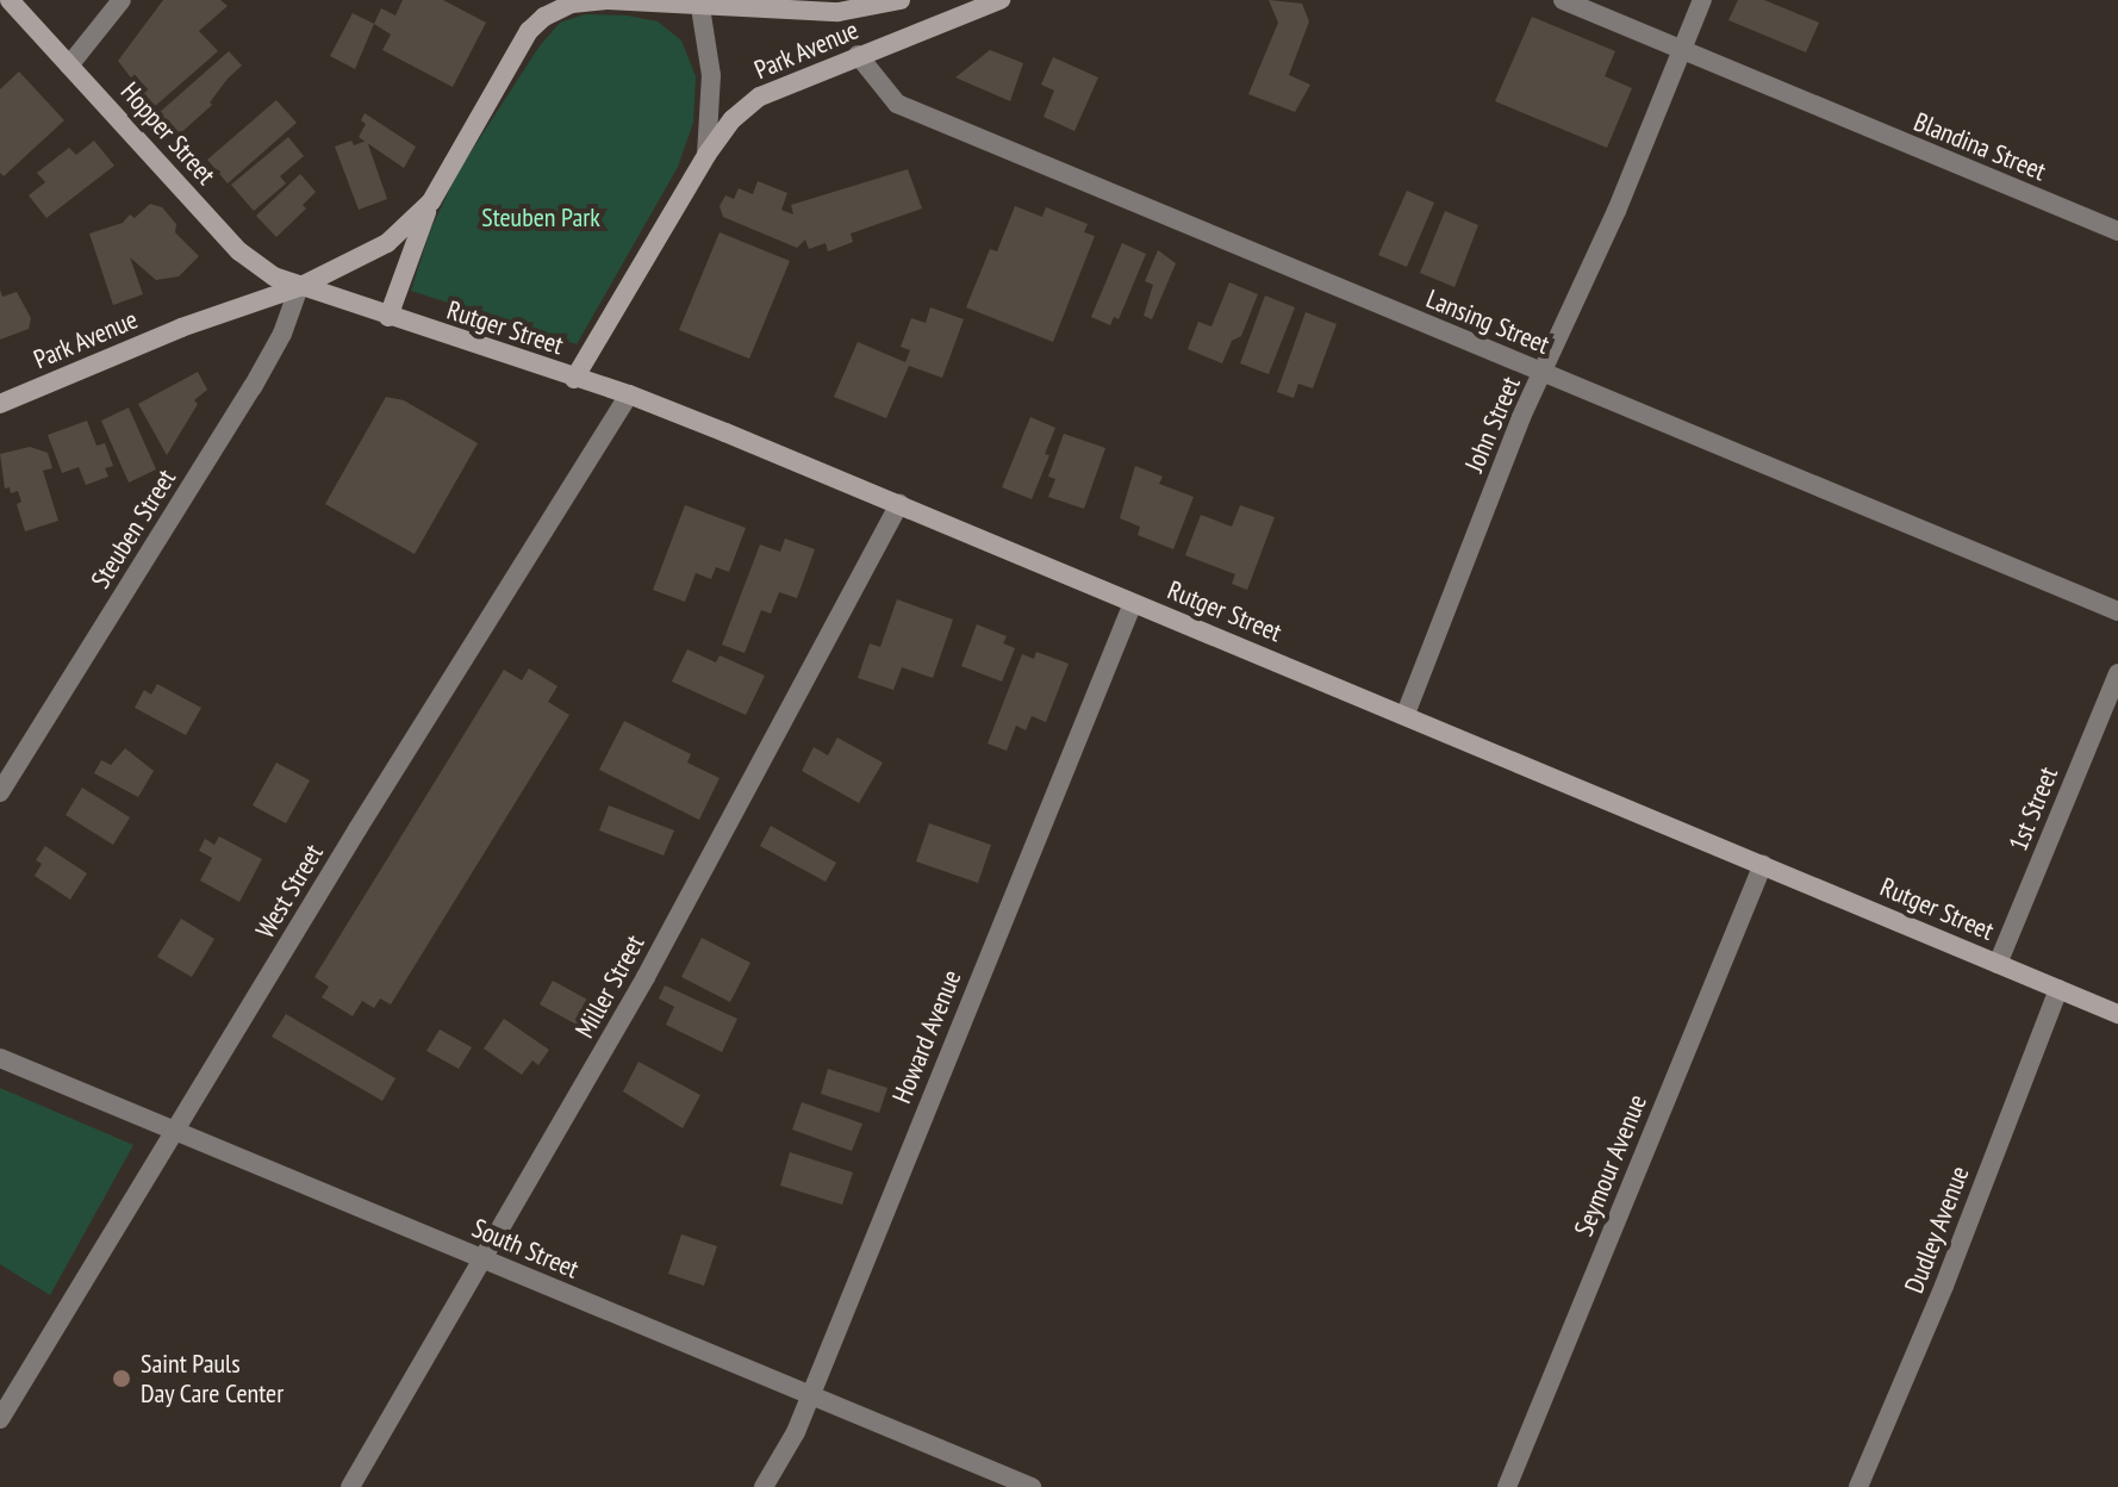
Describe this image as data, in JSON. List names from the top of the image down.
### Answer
{
  "streets": {
    "street": [
      "Park Avenue",
      "Hopper Street",
      "Blandina Street",
      "Lansing Street",
      "Rutger Street",
      "John Street",
      "Steuben Street",
      "1st Street",
      "West Street",
      "Miller Street",
      "Howard Avenue",
      "Seymour Avenue",
      "Dudley Avenue",
      "South Street"
    ]
  },
  "crossings": [
    ["Park Avenue", "Hopper Street"],
    ["Park Avenue", "Lansing Street"],
    ["Park Avenue", "Rutger Street"],
    ["Park Avenue", "Steuben Street"],
    ["Hopper Street", "Rutger Street"],
    ["Hopper Street", "Steuben Street"],
    ["Blandina Street", "John Street"],
    ["Lansing Street", "John Street"],
    ["Rutger Street", "John Street"],
    ["Rutger Street", "Steuben Street"],
    ["Rutger Street", "1st Street"],
    ["Rutger Street", "West Street"],
    ["Rutger Street", "Miller Street"],
    ["Rutger Street", "Howard Avenue"],
    ["Rutger Street", "Seymour Avenue"],
    ["Rutger Street", "Dudley Avenue"],
    ["West Street", "South Street"],
    ["Miller Street", "South Street"],
    ["Howard Avenue", "South Street"]
  ],
  "parks": ["Steuben Park"],
  "places": ["Saint Pauls Day Care Center"]
}
